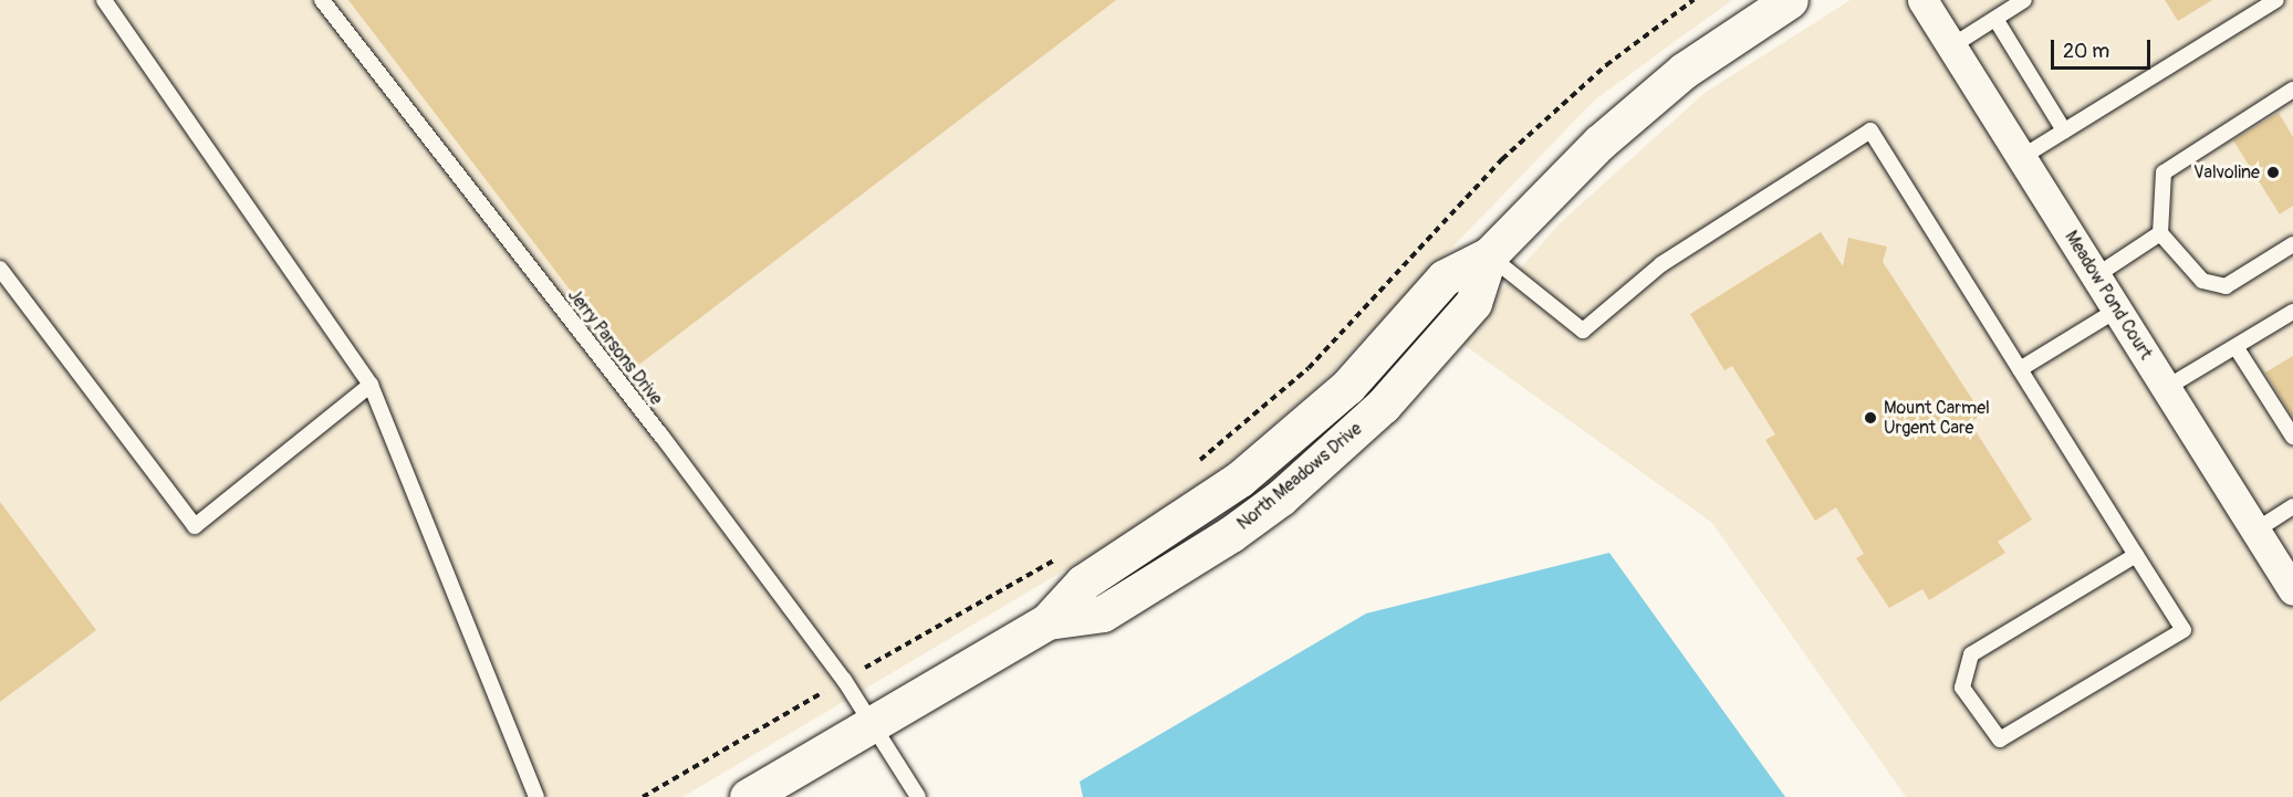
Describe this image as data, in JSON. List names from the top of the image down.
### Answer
{
  "streets": {
    "street": ["Meadow Pond Court", "North Meadows Drive"],
    "lane": ["Jerry Parsons Drive"]
  },
  "crossings": [
    ["Jerry Parsons Drive", "North Meadows Drive"]
  ],
  "places": ["Valvoline", "Mount Carmel Urgent Care"],
  "scale_bar": "20 m"
}
